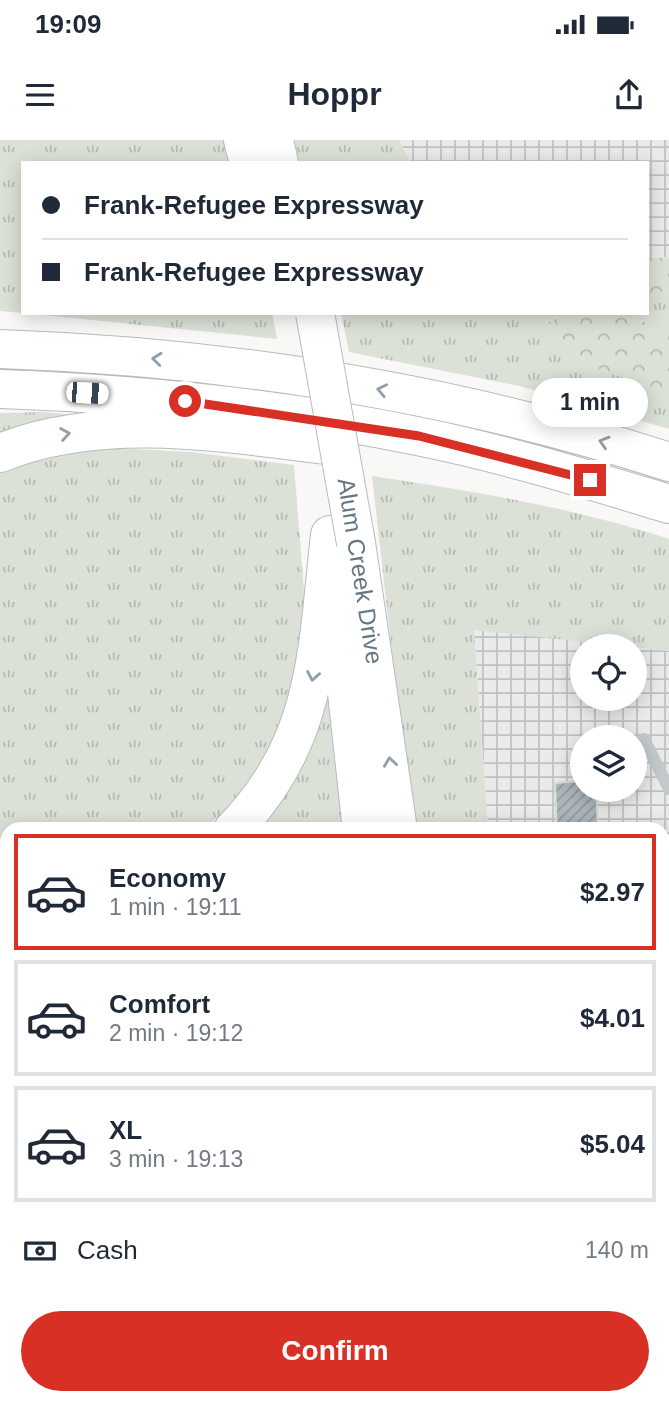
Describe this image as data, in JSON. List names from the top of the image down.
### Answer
{
  "streets": {
    "main road": ["Alum Creek Drive"]
  },
  "page": {
    "status": "19:09",
    "header": "Hoppr",
    "banner": ["Frank-Refugee Expressway", "Frank-Refugee Expressway"],
    "bubble": "1 min",
    "list": [
      {
        "name": "Economy",
        "note": "1 min · 19:11",
        "value": "$2.97"
      },
      {
        "name": "Comfort",
        "note": "2 min · 19:12",
        "value": "$4.01"
      },
      {
        "name": "XL",
        "note": "3 min · 19:13",
        "value": "$5.04"
      }
    ],
    "pay": ["Cash", "140 m"],
    "buttons": "Confirm"
  }
}
